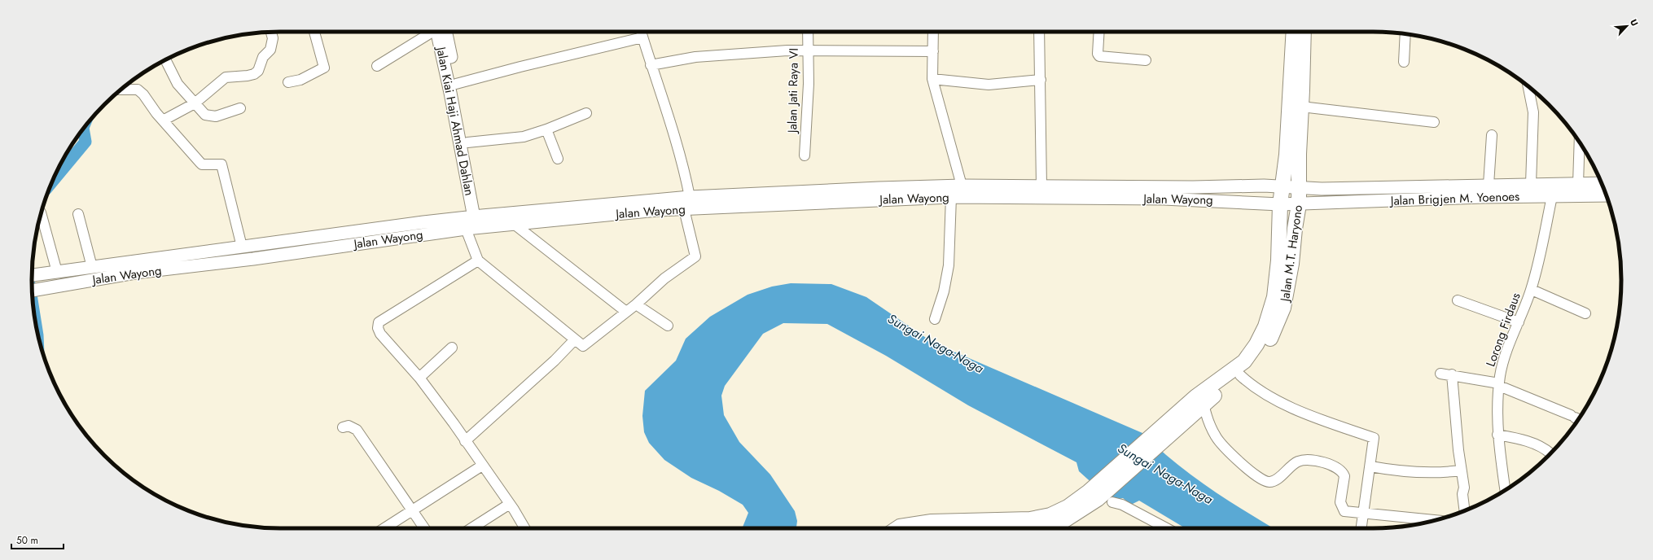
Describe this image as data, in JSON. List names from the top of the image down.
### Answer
{
  "streets": {
    "highway": ["Jalan M.T. Haryono"],
    "main road": ["Jalan Kiai Haji Ahmad Dahlan", "Jalan Wayong", "Jalan Brigjen M. Yoenoes"],
    "street": ["Jalan Jati Raya VI", "Lorong Firdaus"]
  },
  "crossings": [
    ["Jalan Kiai Haji Ahmad Dahlan", "Jalan Wayong"],
    ["Jalan Wayong", "Jalan Brigjen M. Yoenoes"],
    ["Jalan Wayong", "Jalan M.T. Haryono"],
    ["Jalan Brigjen M. Yoenoes", "Jalan M.T. Haryono"],
    ["Jalan Brigjen M. Yoenoes", "Lorong Firdaus"]
  ],
  "water": ["Sungai Naga-Naga"],
  "scale_bar": "50 m",
  "north": "top right"
}
